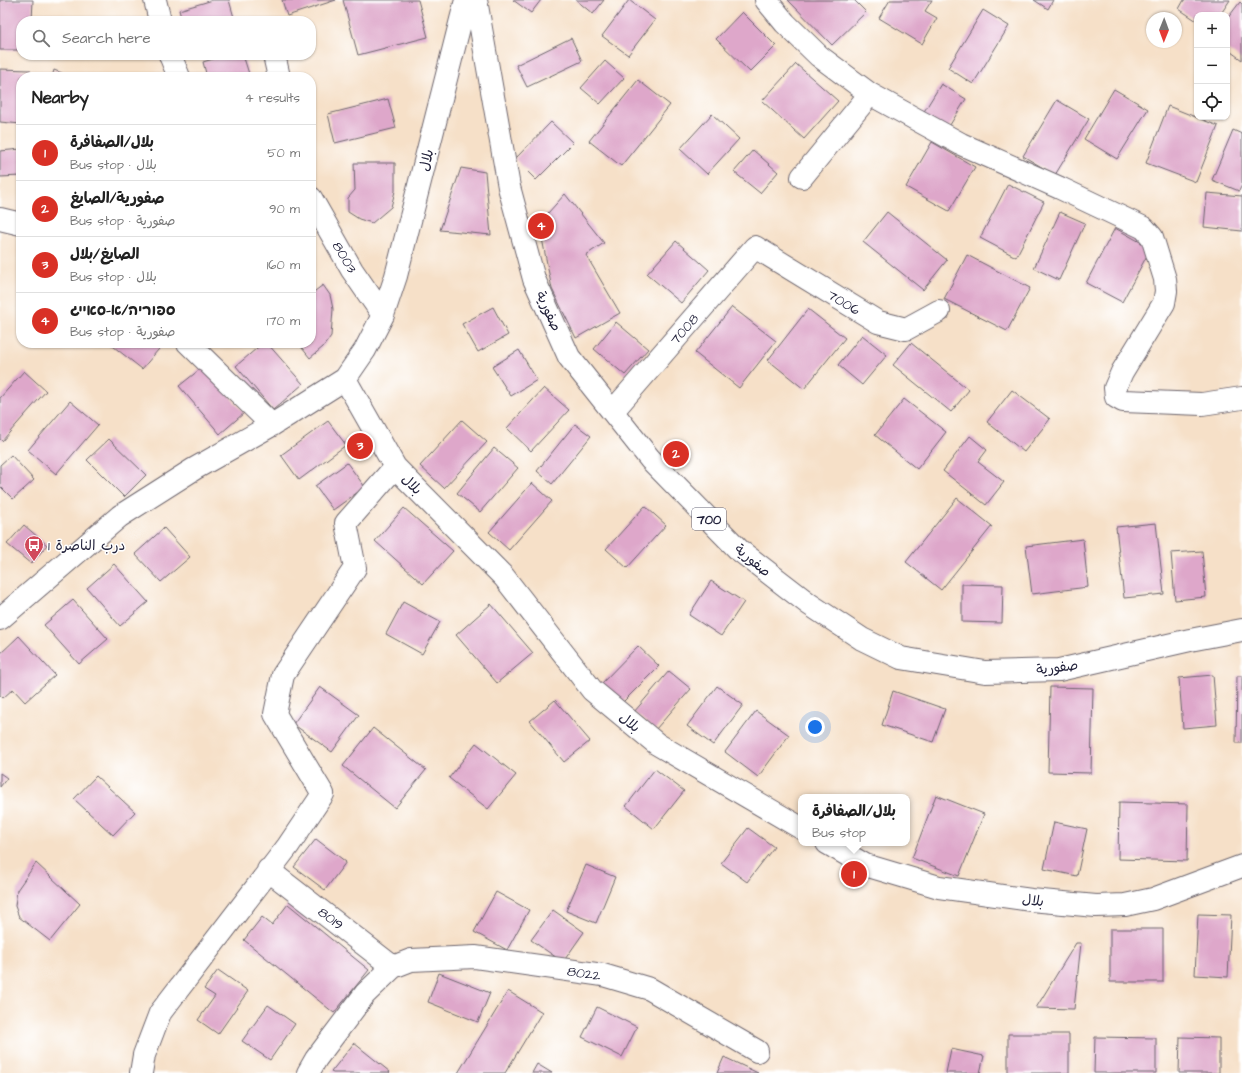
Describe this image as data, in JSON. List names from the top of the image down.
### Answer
{
  "streets": {
    "street": [
      "بلال",
      "8003",
      "7006",
      "صفورية",
      "7008",
      "700",
      "8019",
      "8022"
    ]
  },
  "crossings": [
    ["بلال", "8003"],
    ["7006", "7008"],
    ["صفورية", "7008"],
    ["8019", "8022"]
  ],
  "places": {
    "bus stop": ["درب الناصرة 1"]
  },
  "north": "bottom",
  "page": {
    "map_buttons": ["+", "−"],
    "search": "Search here",
    "heading": ["Nearby", "4 results"],
    "list": [
      {
        "mark": "1",
        "name": "بلال/الصفافرة",
        "note": "Bus stop · بلال",
        "value": "50 m"
      },
      {
        "mark": "2",
        "name": "صفورية/الصايغ",
        "note": "Bus stop · صفورية",
        "value": "90 m"
      },
      {
        "mark": "3",
        "name": "الصايغ/بلال",
        "note": "Bus stop · بلال",
        "value": "160 m"
      },
      {
        "mark": "4",
        "name": "ספוריה/א-סאייג",
        "note": "Bus stop · صفورية",
        "value": "170 m"
      }
    ],
    "pins": [
      "4",
      "3",
      "2",
      "1"
    ],
    "popup": ["بلال/الصفافرة", "Bus stop"]
  }
}
